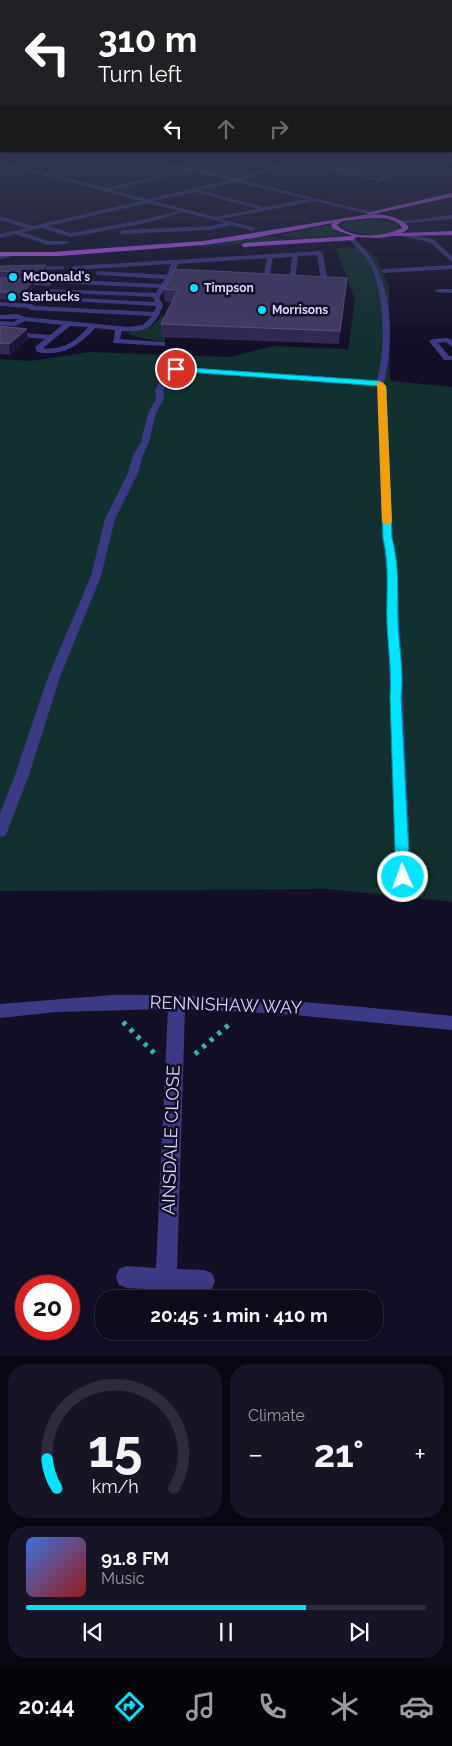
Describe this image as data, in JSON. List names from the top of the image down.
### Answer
{
  "streets": {
    "street": ["RENNISHAW WAY", "AINSDALE CLOSE"]
  },
  "crossings": [
    ["RENNISHAW WAY", "AINSDALE CLOSE"]
  ],
  "places": [
    "McDonald's",
    "Timpson",
    "Starbucks",
    "Morrisons"
  ],
  "page": {
    "turn": ["310 m", "Turn left"],
    "limit": "20",
    "trip": "20:45 · 1 min · 410 m",
    "tile": "Climate",
    "heat": ["−", "21°", "+"],
    "song": ["91.8 FM", "Music"],
    "tabs": "20:44",
    "gauge": ["15", "km/h"]
  }
}
